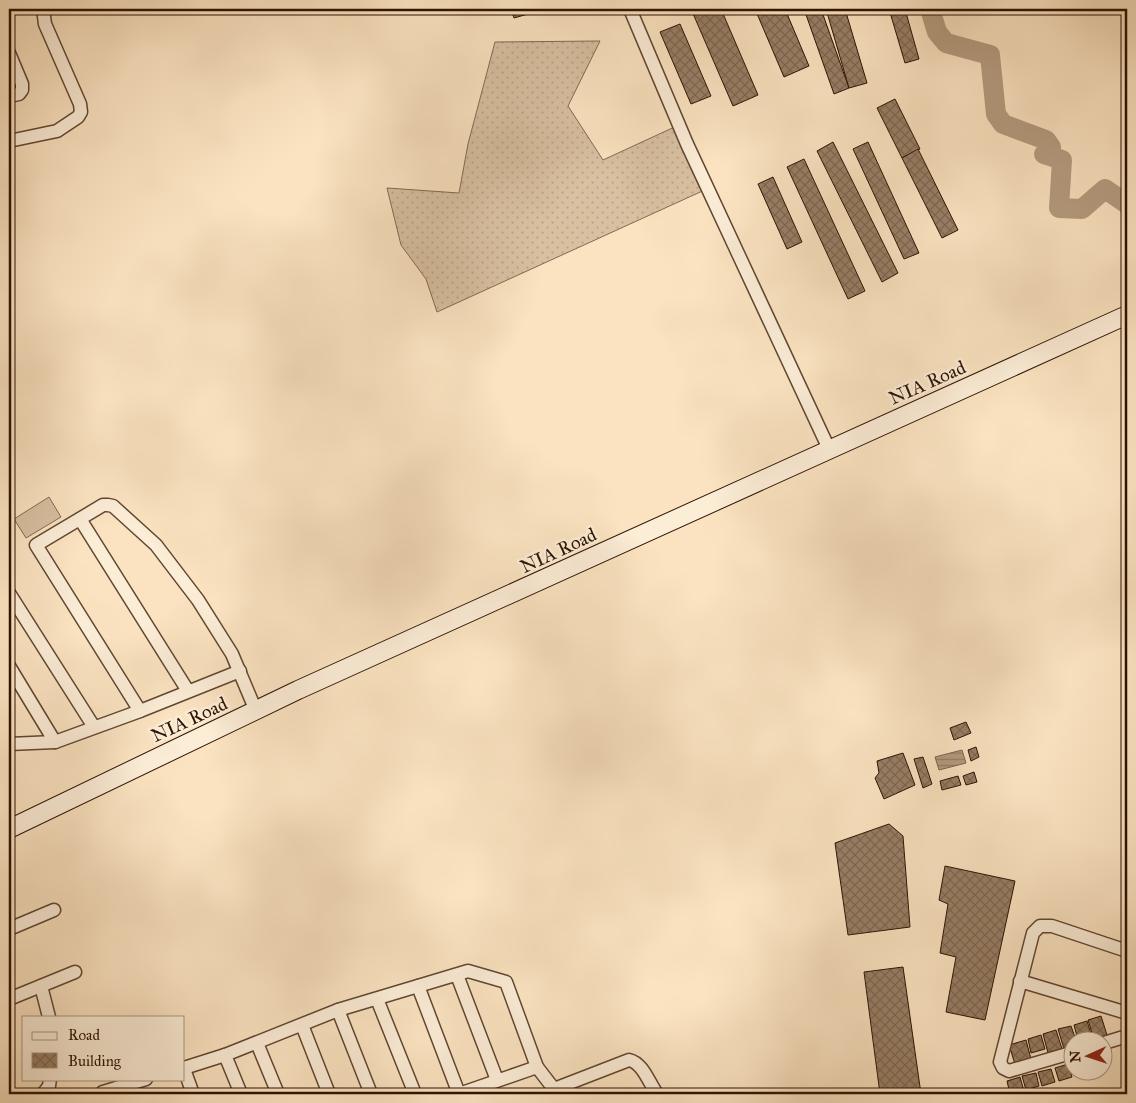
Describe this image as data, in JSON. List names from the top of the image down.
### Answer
{
  "streets": {
    "street": ["NIA Road"]
  },
  "legend": ["Road", "Building"],
  "north": "left"
}
